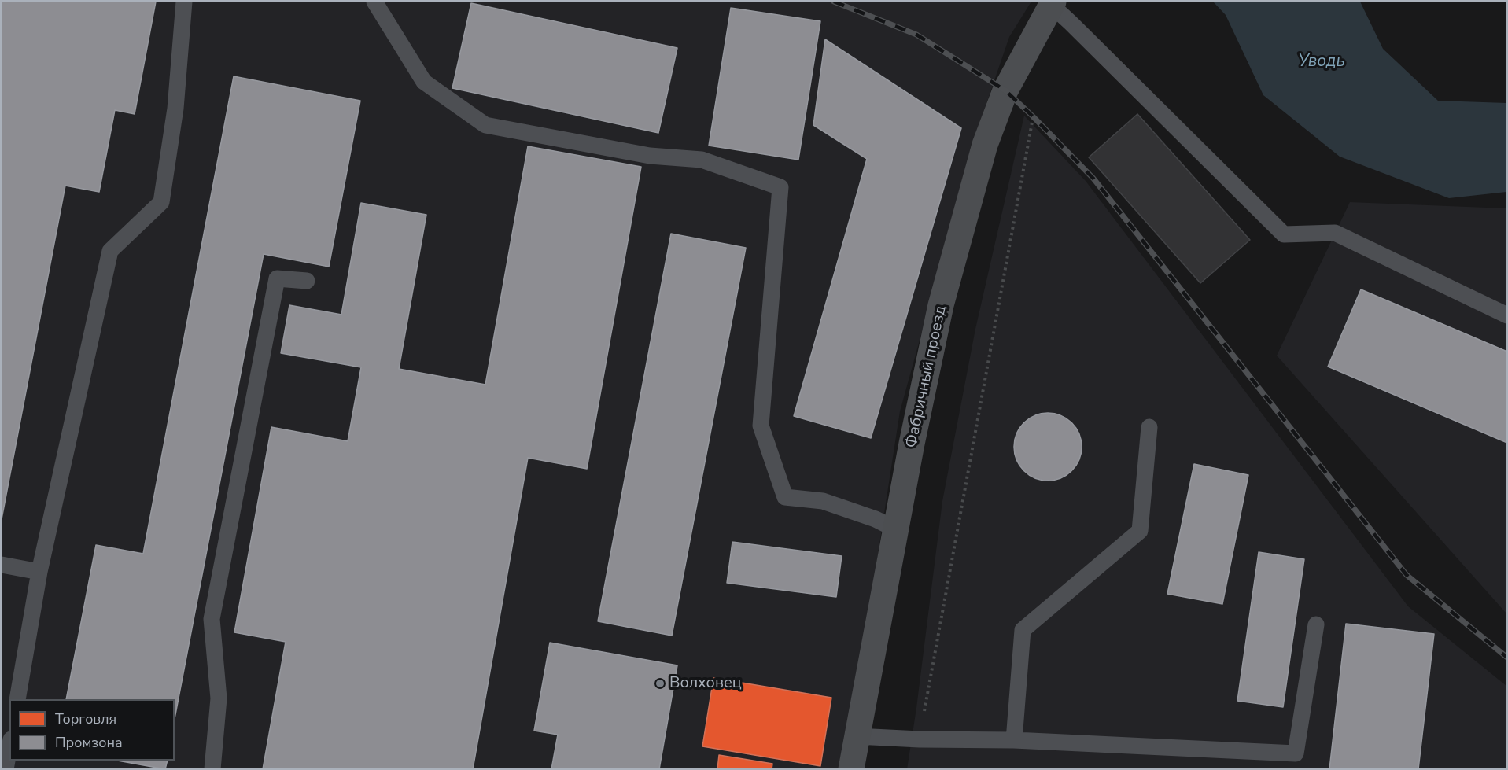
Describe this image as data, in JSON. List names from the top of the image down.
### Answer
{
  "streets": {
    "main road": ["Фабричный проезд"]
  },
  "water": ["Уводь"],
  "places": ["Волховец"],
  "legend": ["Торговля", "Промзона"]
}
